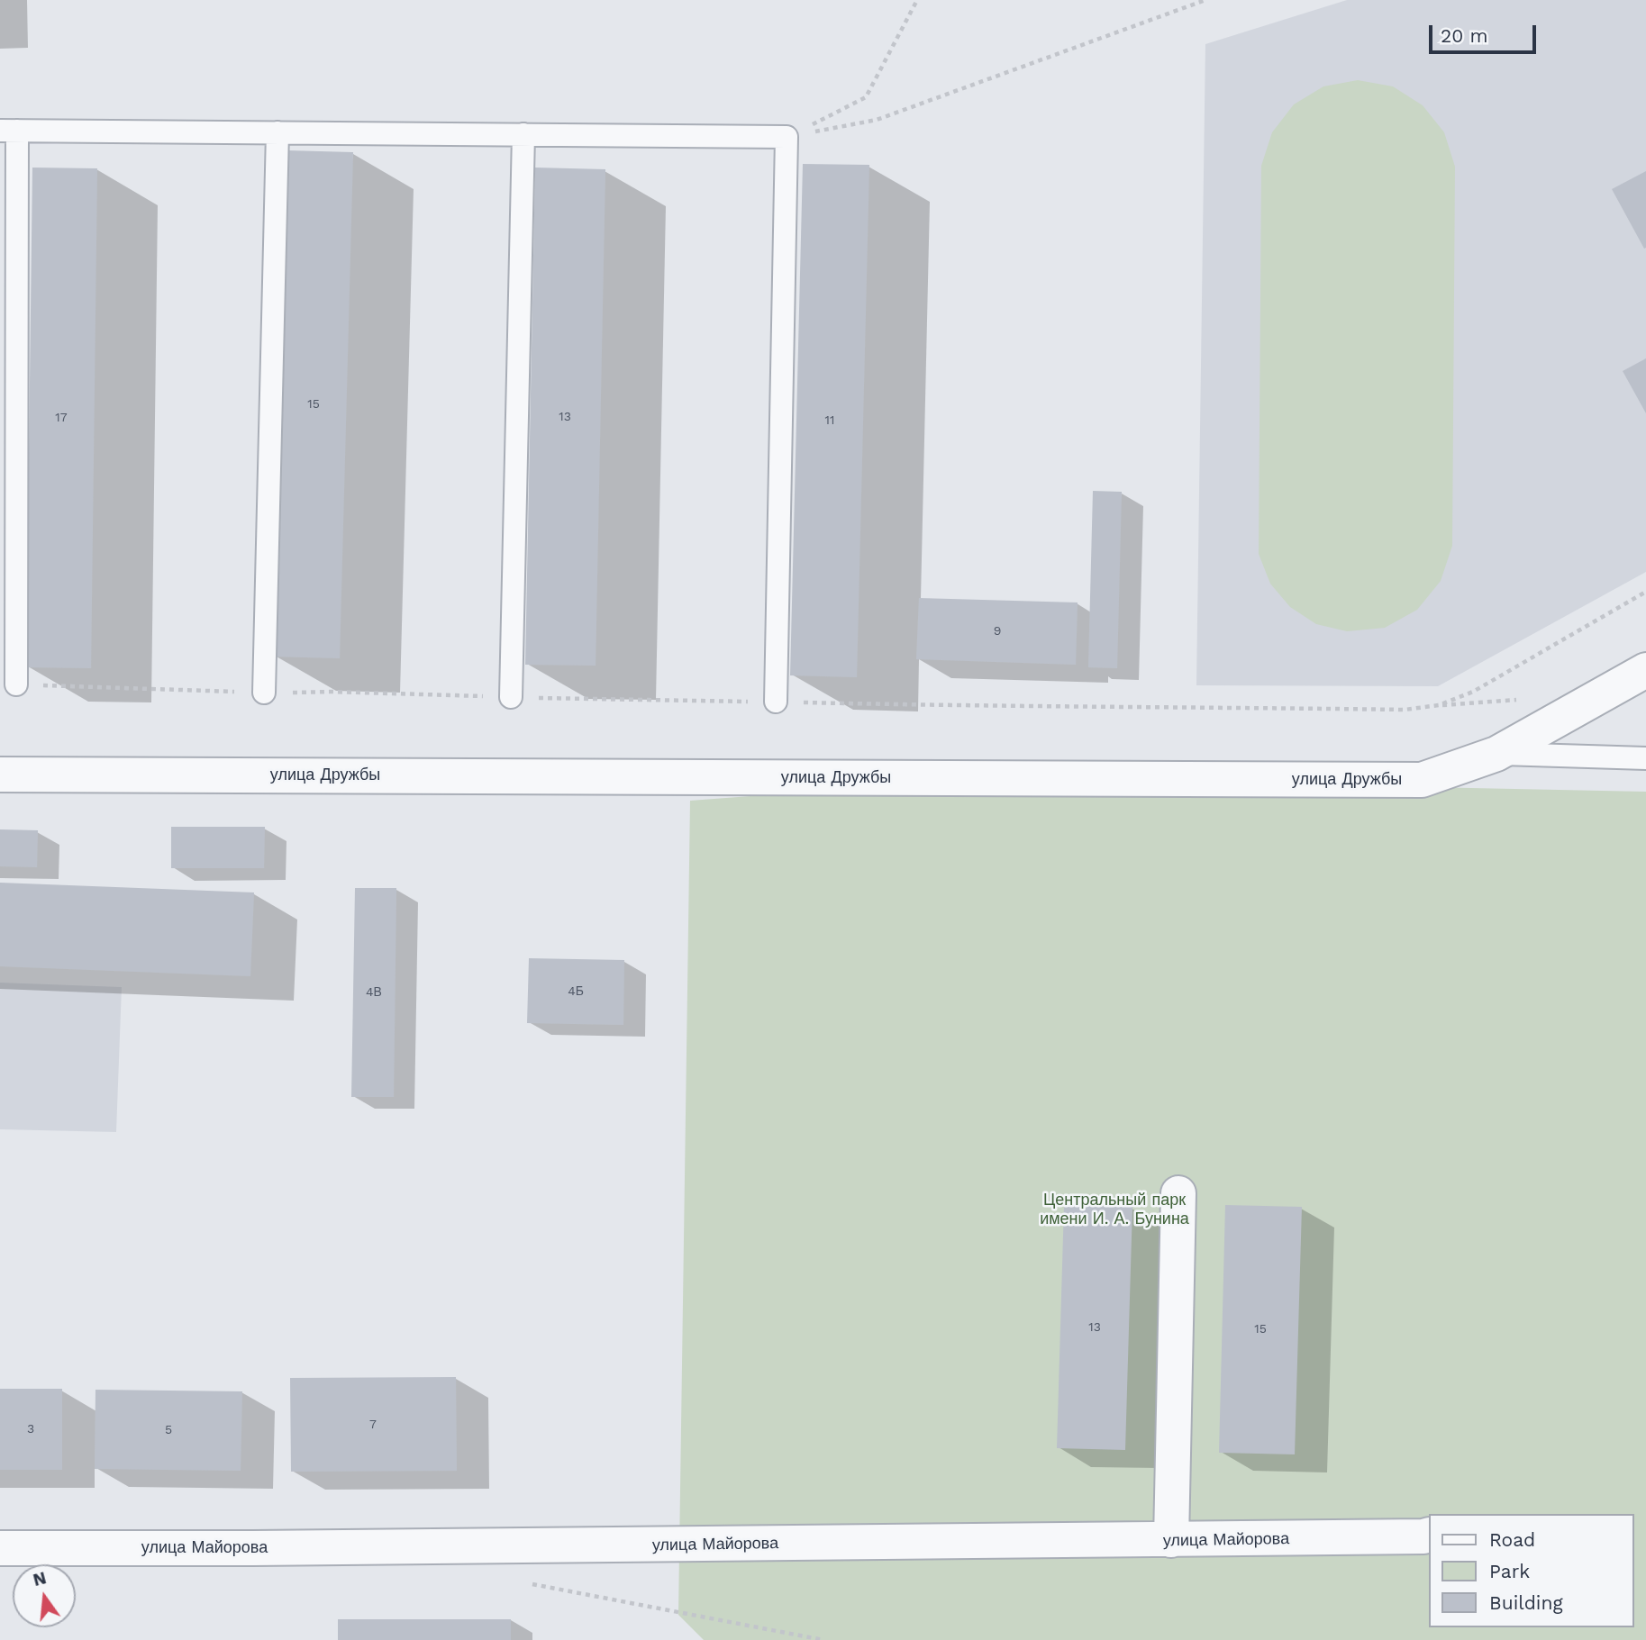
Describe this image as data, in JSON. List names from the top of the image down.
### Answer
{
  "streets": {
    "street": ["улица Дружбы", "улица Майорова"]
  },
  "parks": ["Центральный парк имени И. А. Бунина"],
  "house_numbers": [
    "15",
    "13",
    "17",
    "11",
    "9",
    "4Б",
    "4В",
    "13",
    "15",
    "7",
    "3",
    "5"
  ],
  "legend": ["Road", "Park", "Building"],
  "scale_bar": "20 m",
  "north": "top"
}
